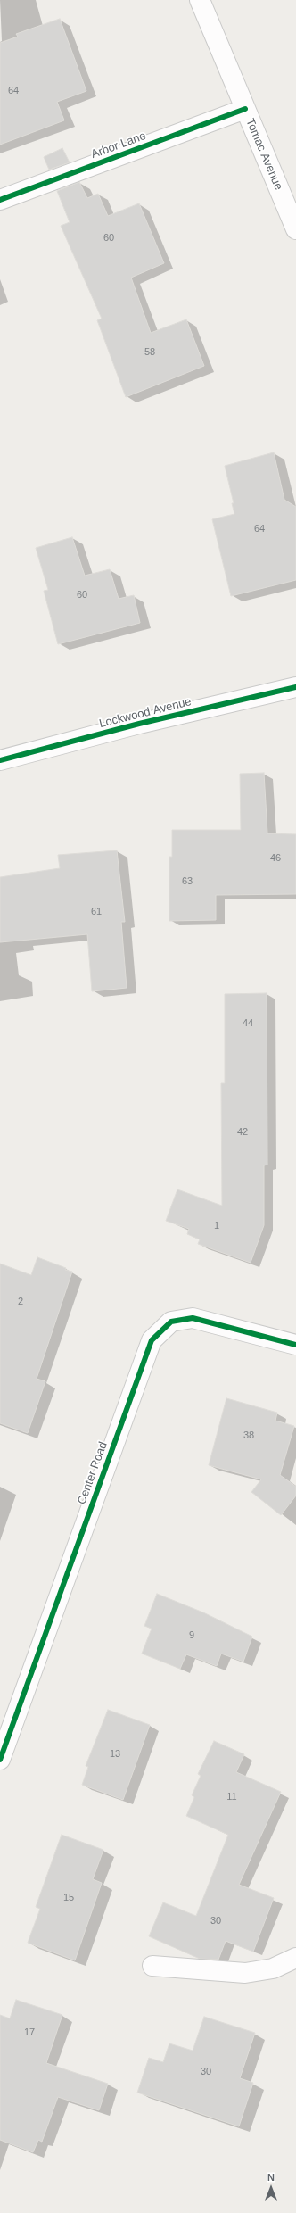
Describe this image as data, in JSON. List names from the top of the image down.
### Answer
{
  "streets": {
    "street": [
      "Arbor Lane",
      "Tomac Avenue",
      "Lockwood Avenue",
      "Center Road"
    ]
  },
  "crossings": [
    ["Arbor Lane", "Tomac Avenue"]
  ],
  "house_numbers": [
    "64",
    "60",
    "58",
    "64",
    "60",
    "46",
    "63",
    "61",
    "44",
    "42",
    "1",
    "2",
    "38",
    "9",
    "13",
    "11",
    "15",
    "30",
    "17",
    "30"
  ],
  "north": "top"
}
